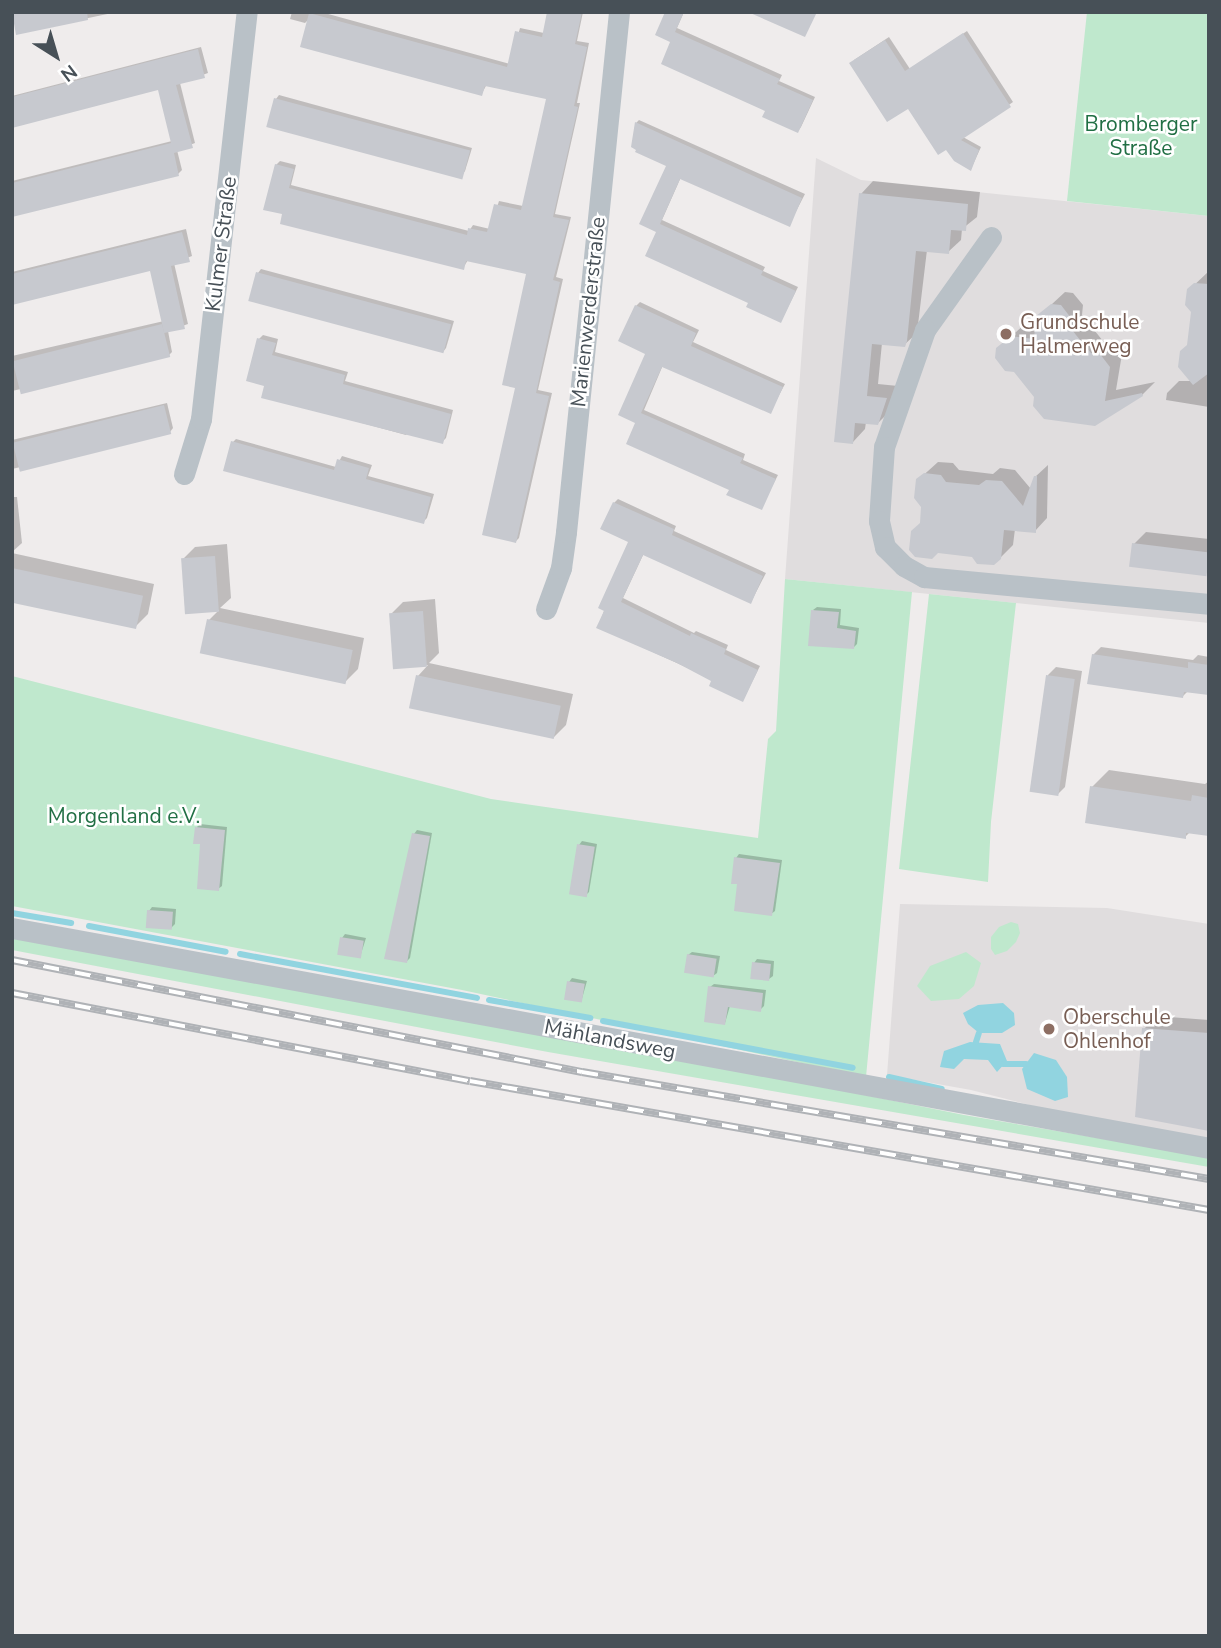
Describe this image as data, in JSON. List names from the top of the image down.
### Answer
{
  "streets": {
    "street": ["Kulmer Straße", "Marienwerderstraße", "Mählandsweg"]
  },
  "parks": ["Bromberger Straße", "Morgenland e.V."],
  "places": ["Grundschule Halmerweg", "Oberschule Ohlenhof"],
  "north": "bottom right"
}
